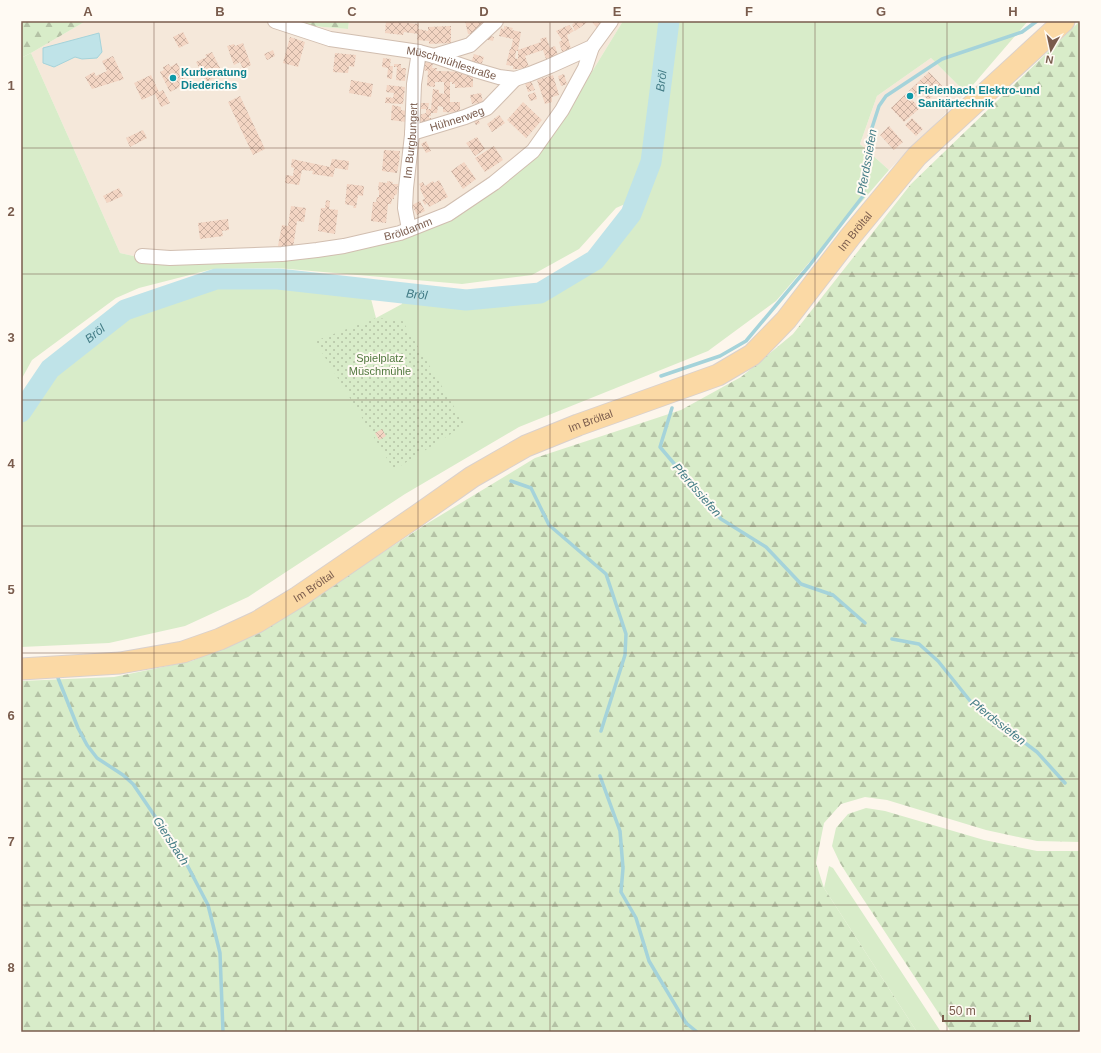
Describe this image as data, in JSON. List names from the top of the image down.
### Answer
{
  "streets": {
    "main road": ["Im Bröltal"],
    "street": [
      "Müschmühlestraße",
      "Hühnerweg",
      "Im Burgbungert",
      "Bröldamm"
    ]
  },
  "crossings": [
    ["Müschmühlestraße", "Hühnerweg"],
    ["Müschmühlestraße", "Im Burgbungert"],
    ["Hühnerweg", "Im Burgbungert"],
    ["Im Burgbungert", "Bröldamm"]
  ],
  "water": ["Bröl", "Pferdssiefen", "Giersbach"],
  "parks": ["Spielplatz Müschmühle"],
  "places": ["Kurberatung Diederichs", "Fielenbach Elektro-und Sanitärtechnik"],
  "scale_bar": "50 m",
  "north": "bottom",
  "grid": {
    "columns": [
      "A",
      "B",
      "C",
      "D",
      "E",
      "F",
      "G",
      "H"
    ],
    "rows": [
      "1",
      "2",
      "3",
      "4",
      "5",
      "6",
      "7",
      "8"
    ]
  }
}
